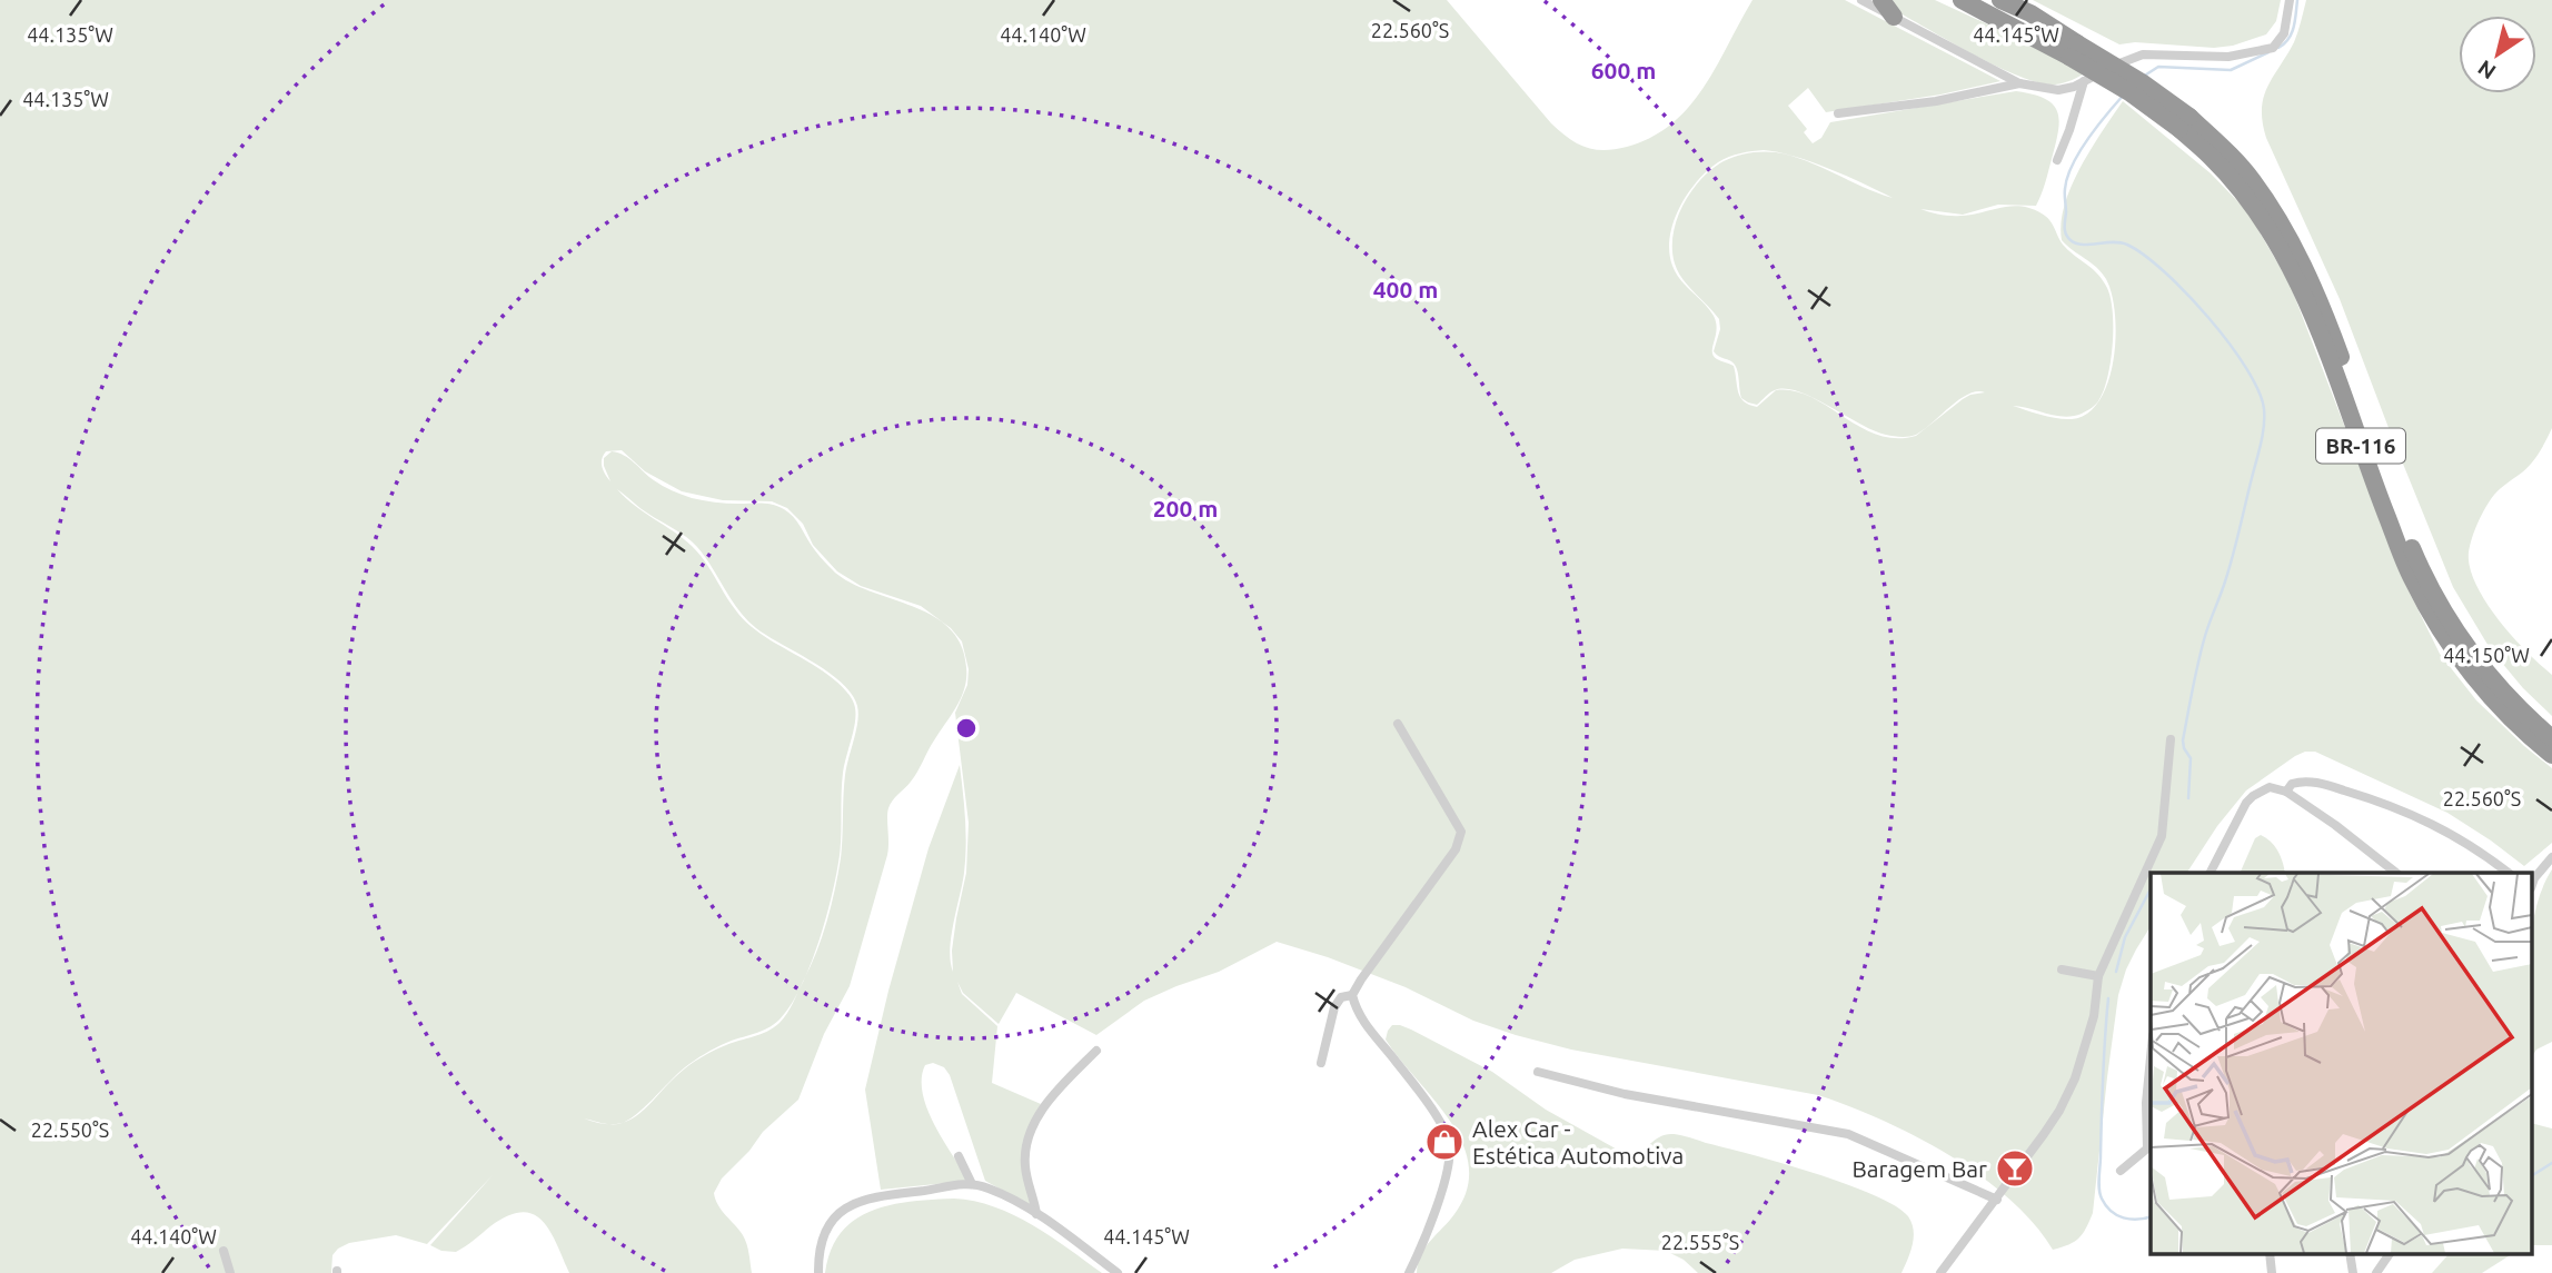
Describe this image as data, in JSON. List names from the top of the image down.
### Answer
{
  "streets": {
    "highway": ["BR-116"]
  },
  "places": {
    "shop": ["Alex Car - Estética Automotiva"],
    "bar": ["Baragem Bar"]
  },
  "north": "bottom left",
  "coordinates": [
    "22.560°S",
    "44.135°W",
    "44.140°W",
    "44.145°W",
    "44.150°W",
    "22.550°S",
    "22.555°S"
  ],
  "rings": ["600 m", "400 m", "200 m"]
}
